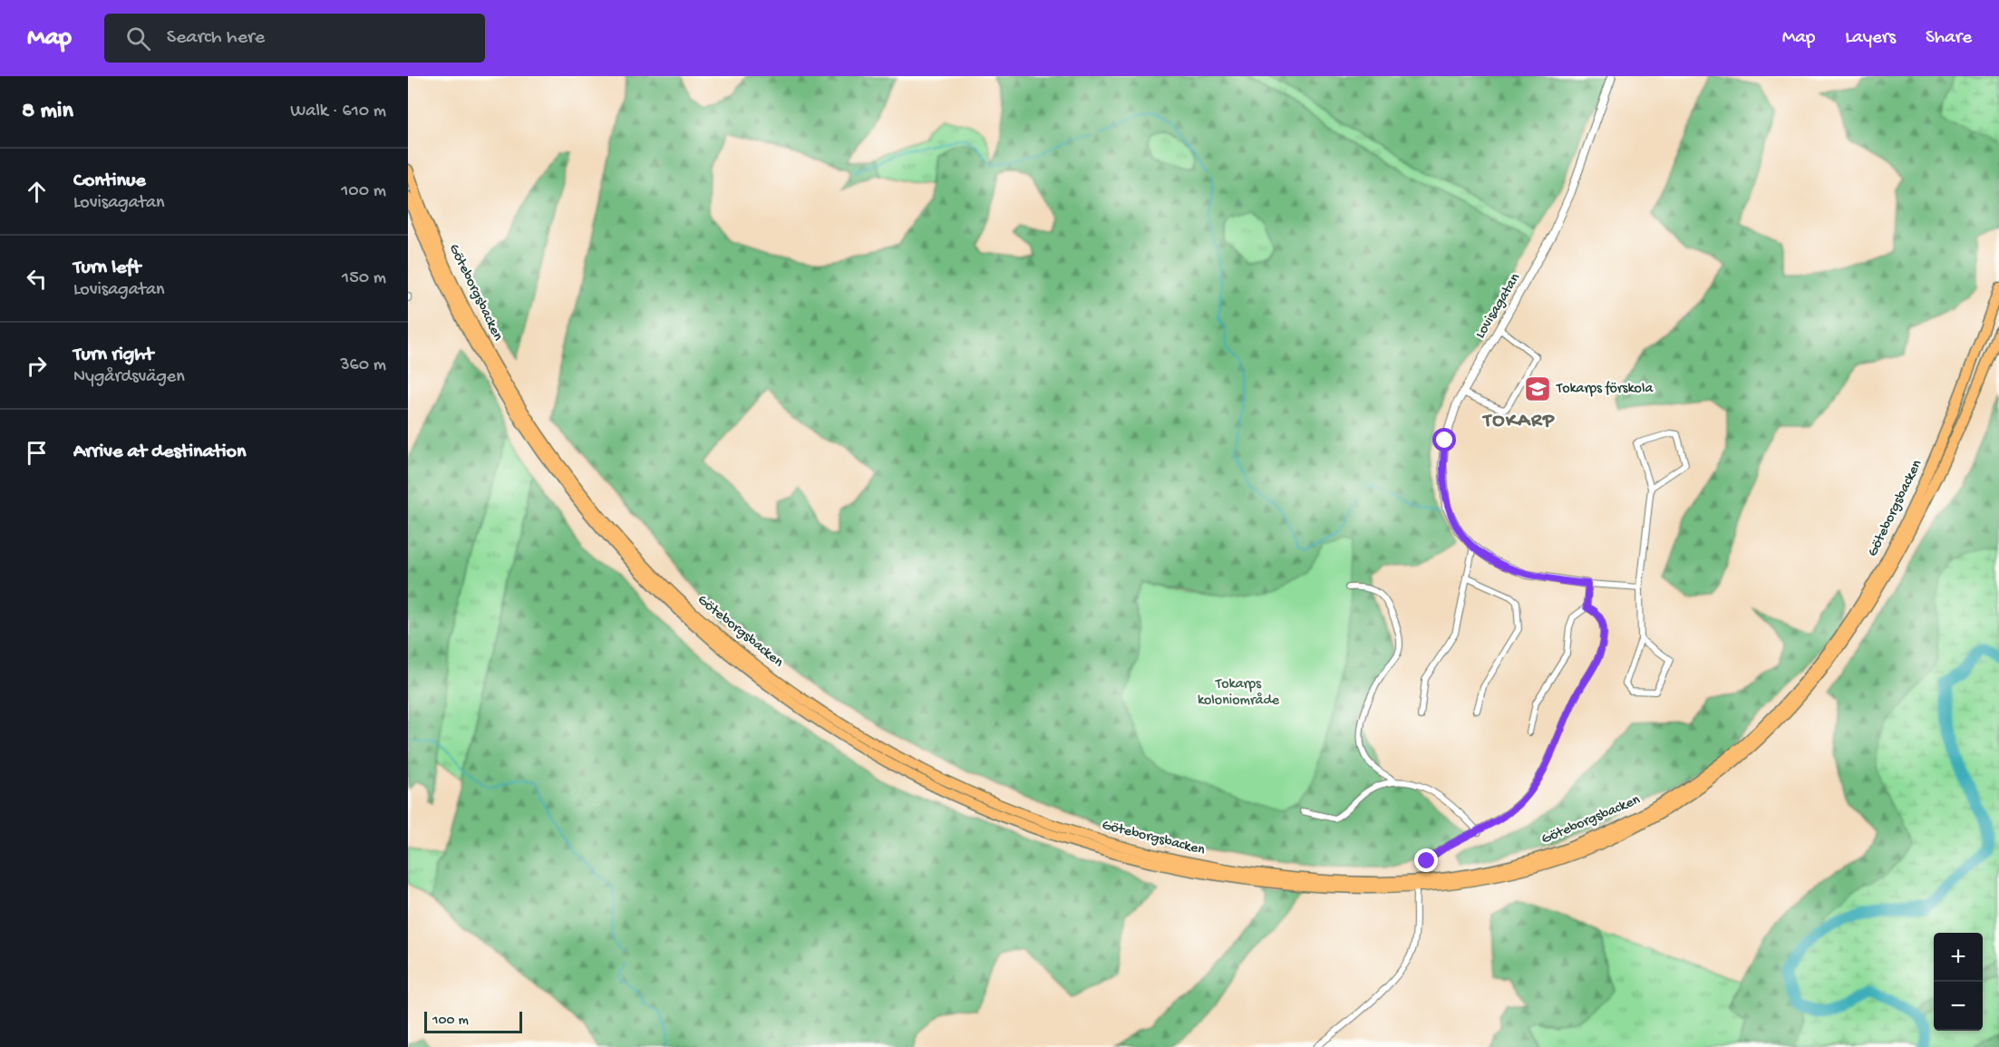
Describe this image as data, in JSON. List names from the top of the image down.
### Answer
{
  "streets": {
    "highway": ["Göteborgsbacken"],
    "street": ["Lovisagatan"]
  },
  "districts": ["TOKARP"],
  "parks": ["Tokarps koloniområde"],
  "places": {
    "school or university": ["Tokarps förskola"]
  },
  "scale_bar": "100 m",
  "page": {
    "header": "Map",
    "search": "Search here",
    "nav": ["Map", "Layers", "Share"],
    "heading": ["8 min", "Walk · 610 m"],
    "list": [
      ["Continue", "Lovisagatan", "100 m"],
      ["Turn left", "Lovisagatan", "150 m"],
      ["Turn right", "Nygårdsvägen", "360 m"],
      "Arrive at destination"
    ],
    "map_buttons": ["+", "−"],
    "scale": "100 m"
  }
}
